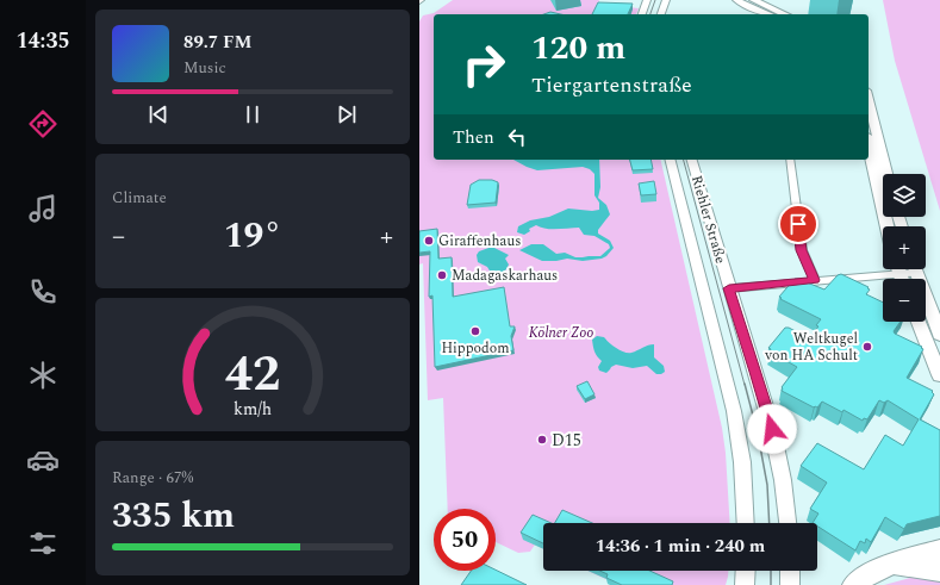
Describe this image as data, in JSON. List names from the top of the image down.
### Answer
{
  "streets": {
    "main road": ["Riehler Straße"]
  },
  "parks": ["Kölner Zoo"],
  "places": [
    "Giraffenhaus",
    "Madagaskarhaus",
    "Hippodom",
    "Weltkugel von HA Schult",
    "D15"
  ],
  "page": {
    "tabs": "14:35",
    "turn": ["120 m", "Tiergartenstraße"],
    "song": ["89.7 FM", "Music"],
    "then": "Then",
    "tile": [
      "Climate",
      ["Range · 67%", "335 km"]
    ],
    "map_buttons": ["+", "−"],
    "heat": ["−", "19°", "+"],
    "limit": "50",
    "trip": "14:36 · 1 min · 240 m",
    "gauge": ["42", "km/h"]
  }
}
